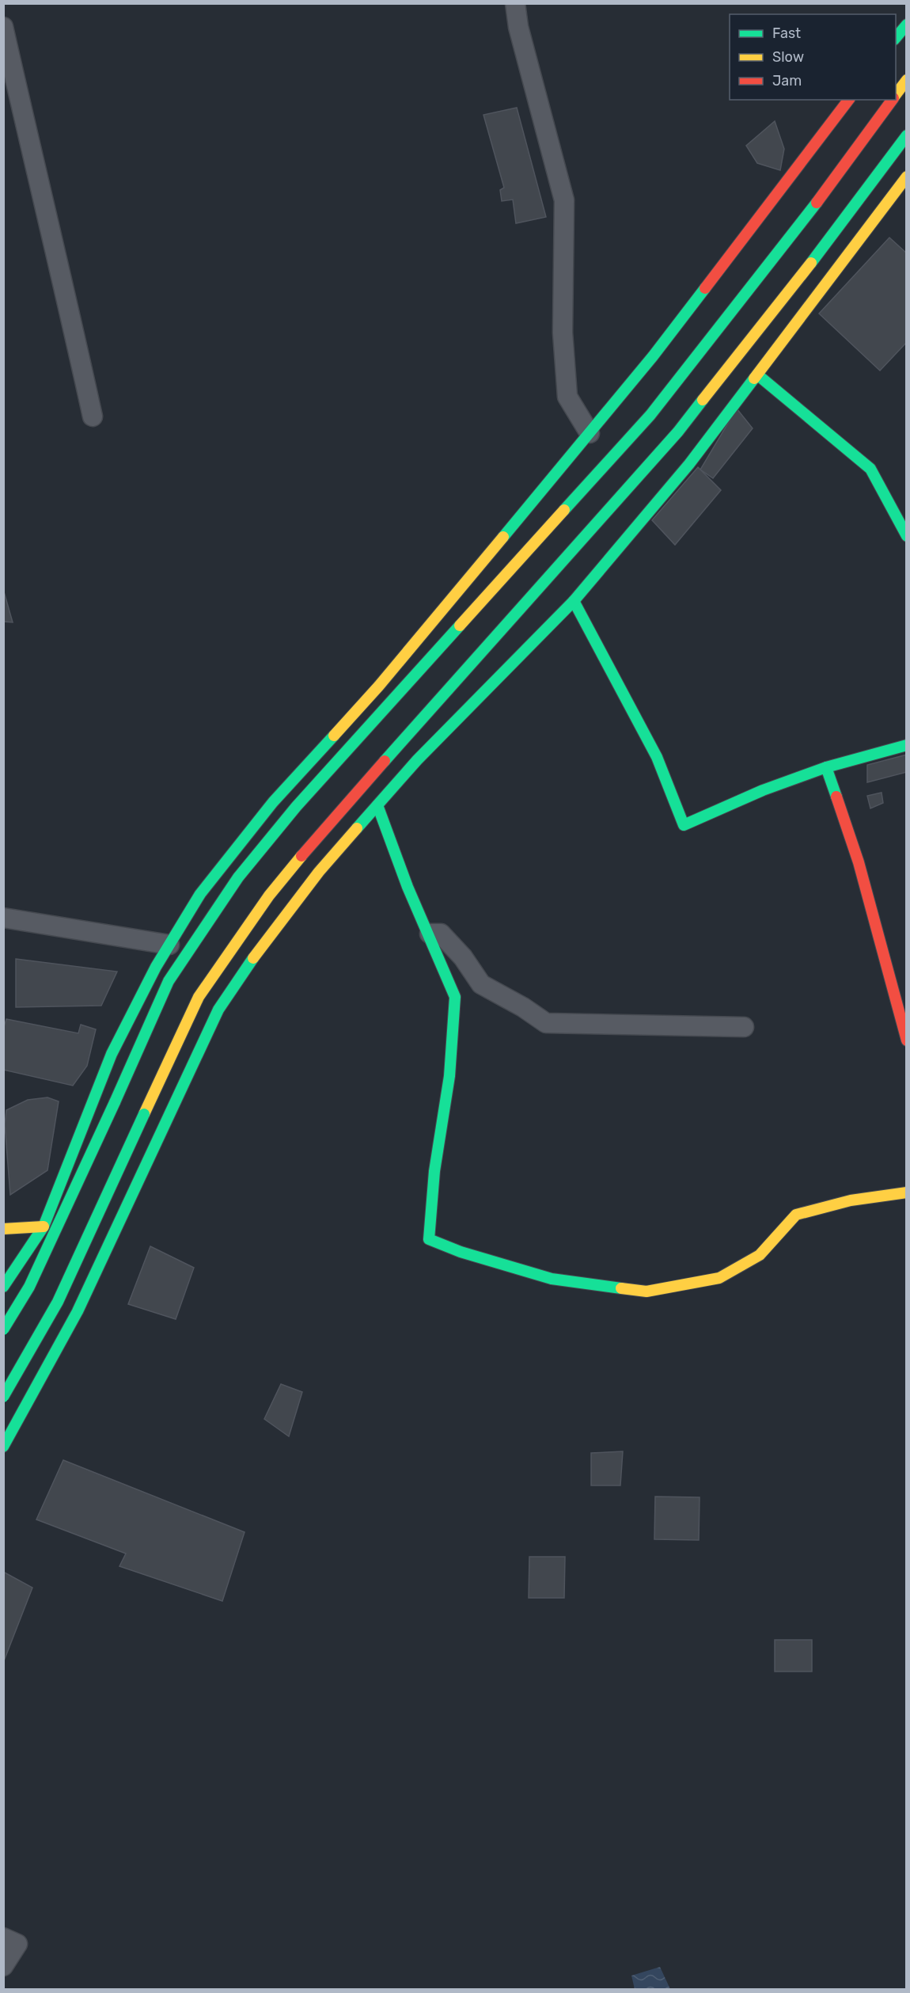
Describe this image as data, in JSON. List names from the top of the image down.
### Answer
{
  "legend": ["Fast", "Slow", "Jam"]
}
